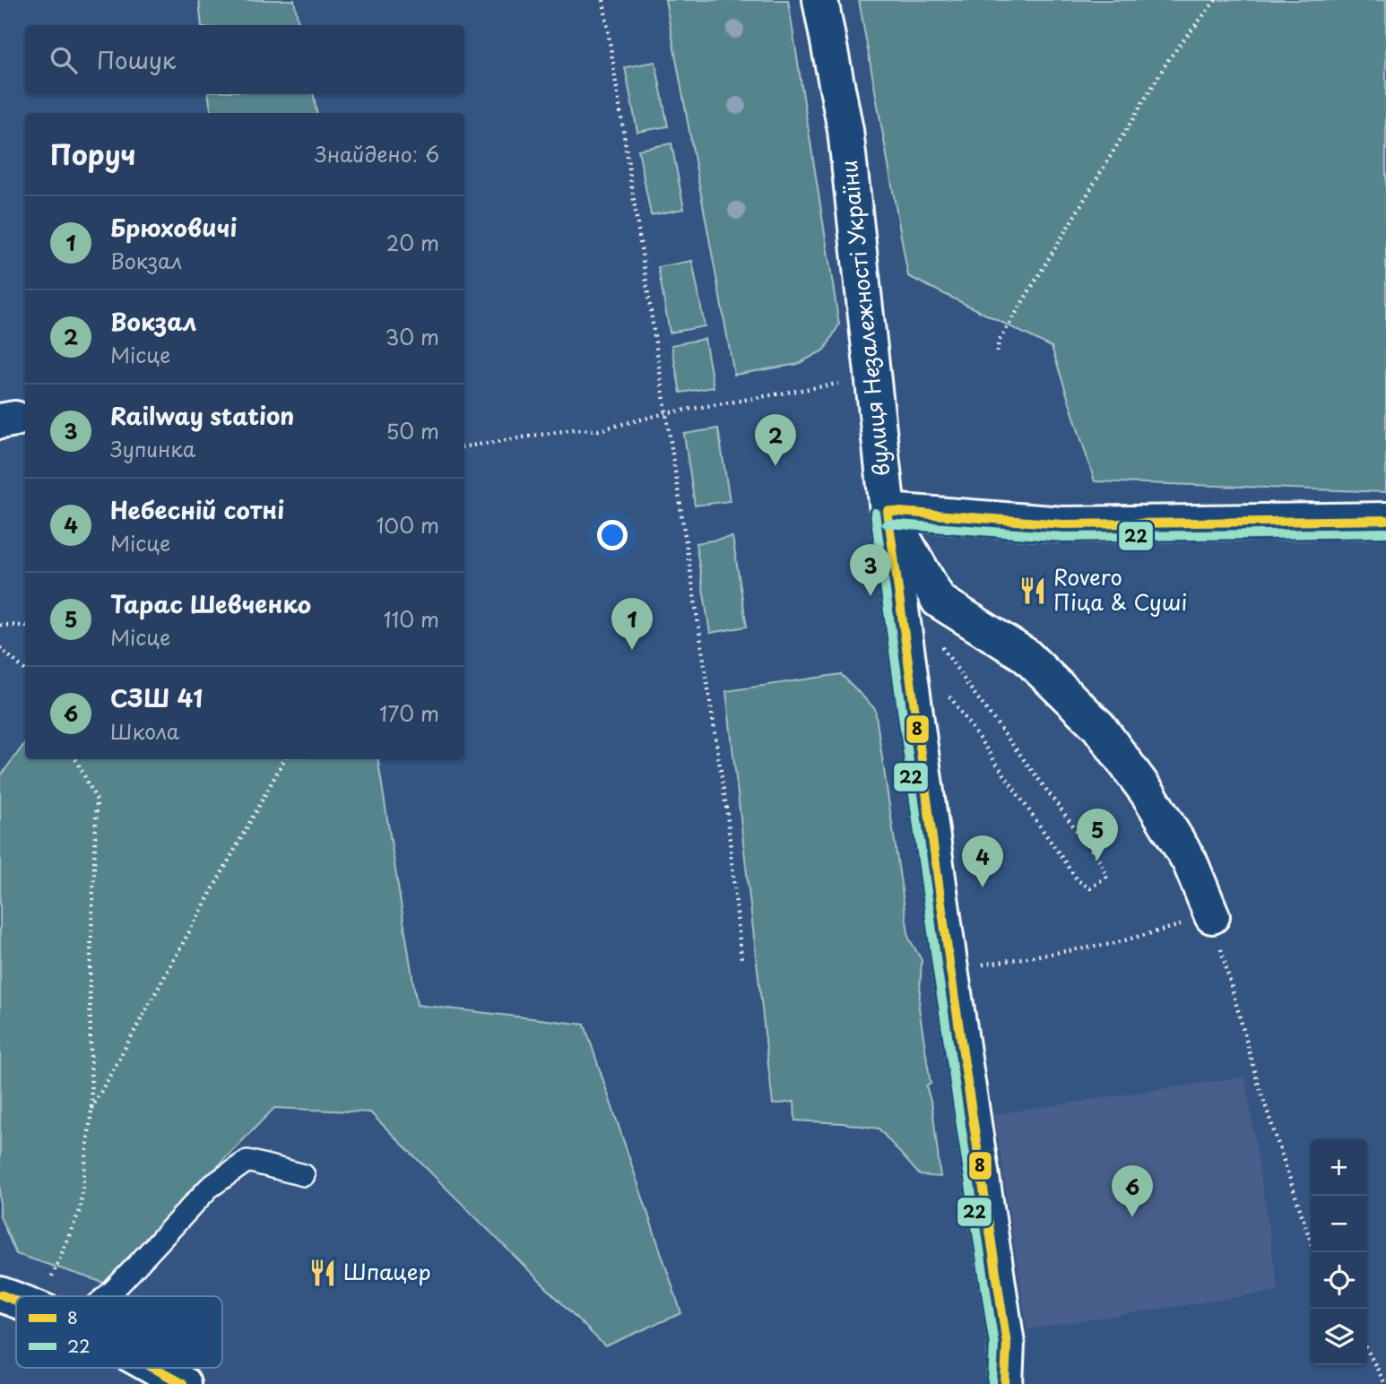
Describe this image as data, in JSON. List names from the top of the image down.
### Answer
{
  "streets": {
    "main road": ["вулиця Незалежності України"]
  },
  "places": {
    "restaurant": ["Rovero Піца & Суші", "Шпацер"]
  },
  "lines": ["transit line 8", "transit line 22"],
  "legend": ["8", "22"],
  "page": {
    "search": "Пошук",
    "heading": ["Поруч", "Знайдено: 6"],
    "list": [
      {
        "mark": "1",
        "name": "Брюховичі",
        "note": "Вокзал",
        "value": "20 m"
      },
      {
        "mark": "2",
        "name": "Вокзал",
        "note": "Місце",
        "value": "30 m"
      },
      {
        "mark": "3",
        "name": "Railway station",
        "note": "Зупинка",
        "value": "50 m"
      },
      {
        "mark": "4",
        "name": "Небесній сотні",
        "note": "Місце",
        "value": "100 m"
      },
      {
        "mark": "5",
        "name": "Тарас Шевченко",
        "note": "Місце",
        "value": "110 m"
      },
      {
        "mark": "6",
        "name": "СЗШ 41",
        "note": "Школа",
        "value": "170 m"
      }
    ],
    "pins": [
      "2",
      "3",
      "1",
      "5",
      "4",
      "6"
    ],
    "map_buttons": ["+", "−"]
  }
}
